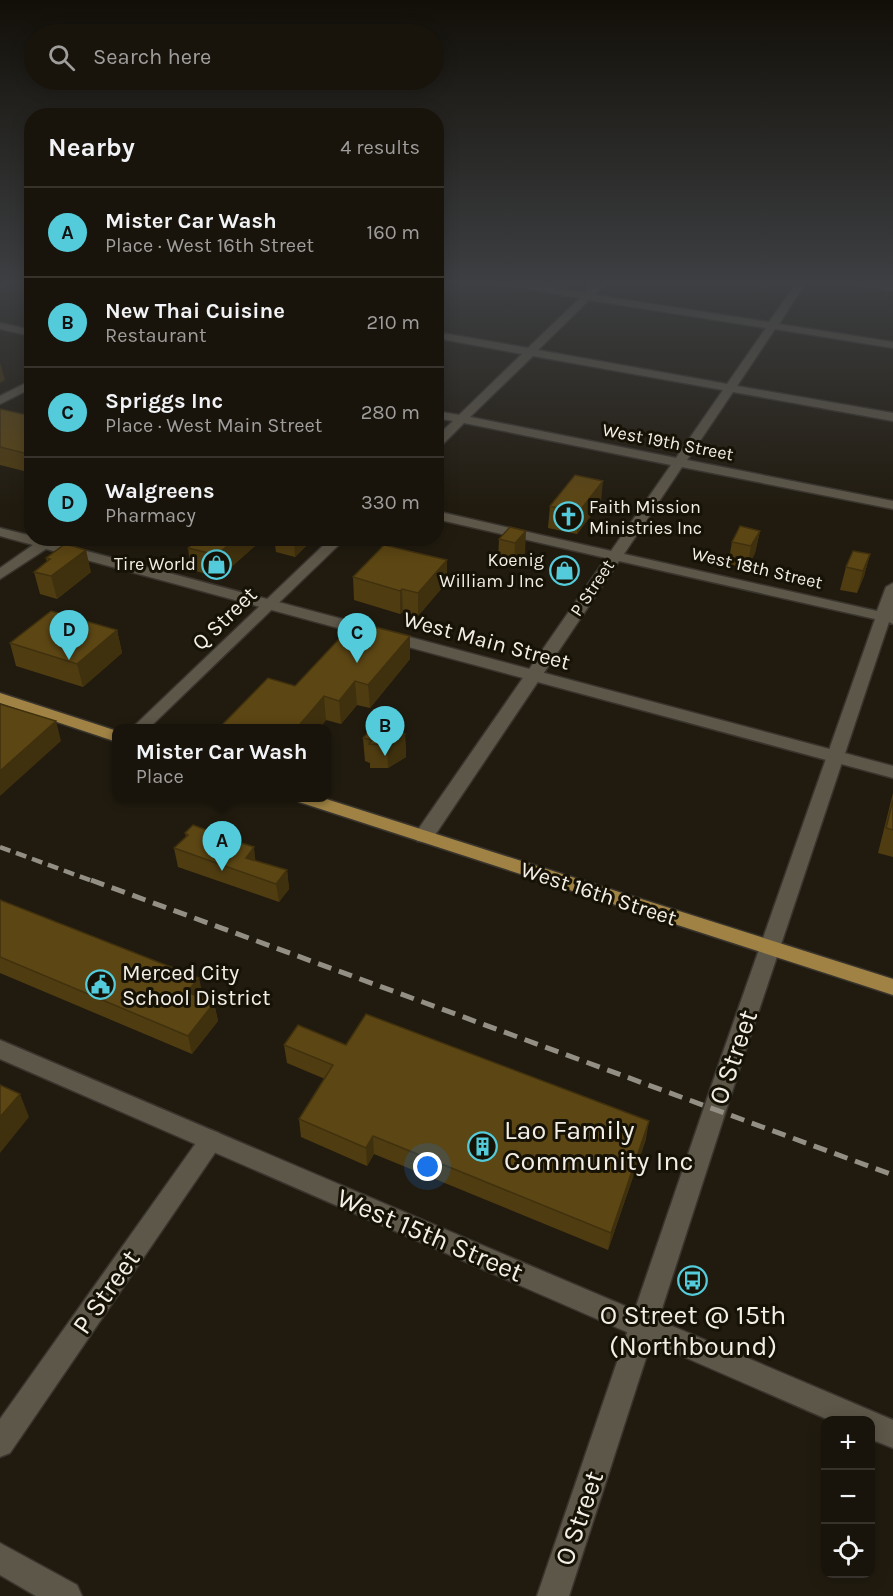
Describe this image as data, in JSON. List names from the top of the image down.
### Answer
{
  "streets": {
    "main road": ["West 16th Street"],
    "street": [
      "West 19th Street",
      "West 18th Street",
      "P Street",
      "Q Street",
      "West Main Street",
      "O Street",
      "West 15th Street"
    ]
  },
  "crossings": [
    ["West 19th Street", "P Street"],
    ["West 18th Street", "P Street"],
    ["West 18th Street", "O Street"],
    ["P Street", "West Main Street"],
    ["P Street", "West 16th Street"],
    ["P Street", "West 15th Street"],
    ["Q Street", "West Main Street"],
    ["West Main Street", "O Street"],
    ["West 16th Street", "O Street"],
    ["O Street", "West 15th Street"]
  ],
  "places": {
    "church": ["Faith Mission Ministries Inc"],
    "shop": ["Tire World", "Koenig William J Inc"],
    "public building": ["Merced City School District"],
    "building": ["Lao Family Community Inc"],
    "bus stop": ["O Street @ 15th (Northbound)"]
  },
  "page": {
    "search": "Search here",
    "heading": ["Nearby", "4 results"],
    "list": [
      {
        "mark": "A",
        "name": "Mister Car Wash",
        "note": "Place · West 16th Street",
        "value": "160 m"
      },
      {
        "mark": "B",
        "name": "New Thai Cuisine",
        "note": "Restaurant",
        "value": "210 m"
      },
      {
        "mark": "C",
        "name": "Spriggs Inc",
        "note": "Place · West Main Street",
        "value": "280 m"
      },
      {
        "mark": "D",
        "name": "Walgreens",
        "note": "Pharmacy",
        "value": "330 m"
      }
    ],
    "pins": [
      "D",
      "C",
      "B",
      "A"
    ],
    "popup": ["Mister Car Wash", "Place"],
    "map_buttons": ["+", "−"]
  }
}
